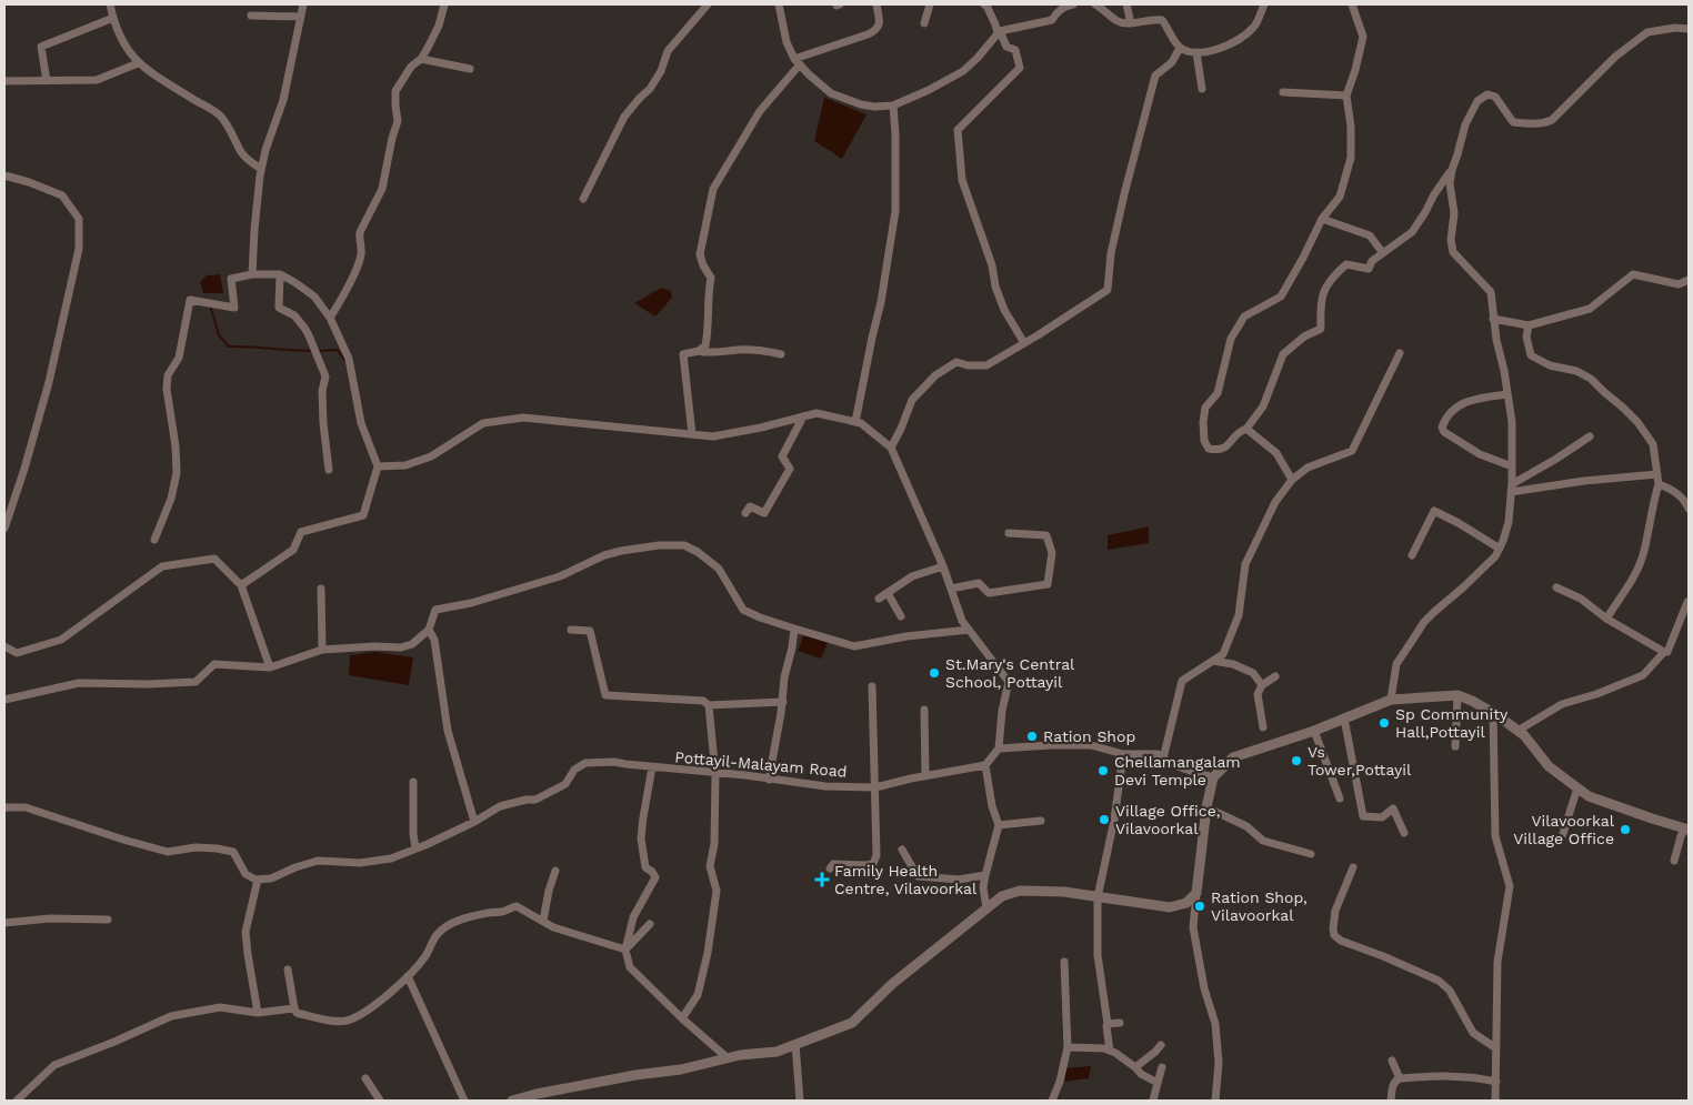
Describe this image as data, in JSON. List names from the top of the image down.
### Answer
{
  "streets": {
    "street": ["Pottayil-Malayam Road"]
  },
  "places": {
    "other": [
      "St.Mary's Central School, Pottayil",
      "Sp Community Hall,Pottayil",
      "Ration Shop",
      "Vs Tower,Pottayil",
      "Chellamangalam Devi Temple",
      "Village Office, Vilavoorkal",
      "Vilavoorkal Village Office",
      "Ration Shop, Vilavoorkal"
    ],
    "health": ["Family Health Centre, Vilavoorkal"]
  }
}
